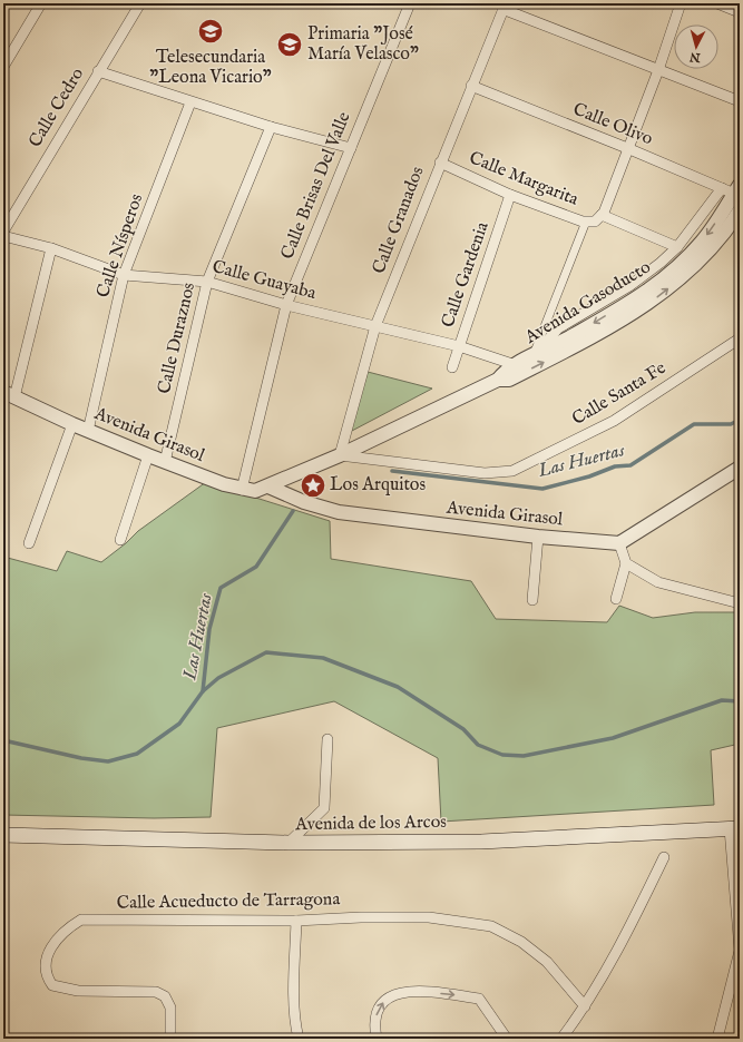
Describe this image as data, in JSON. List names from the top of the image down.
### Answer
{
  "streets": {
    "main road": ["Avenida de los Arcos"],
    "street": [
      "Calle Cedro",
      "Calle Olivo",
      "Calle Margarita",
      "Calle Brisas Del Valle",
      "Calle Granados",
      "Calle Nísperos",
      "Calle Gardenia",
      "Calle Guayaba",
      "Avenida Gasoducto",
      "Calle Duraznos",
      "Calle Santa Fe",
      "Avenida Girasol",
      "Calle Acueducto de Tarragona"
    ]
  },
  "crossings": [
    ["Calle Olivo", "Calle Granados"],
    ["Calle Olivo", "Avenida Gasoducto"],
    ["Calle Margarita", "Calle Granados"],
    ["Calle Margarita", "Calle Gardenia"],
    ["Calle Brisas Del Valle", "Calle Guayaba"],
    ["Calle Brisas Del Valle", "Avenida Girasol"],
    ["Calle Granados", "Calle Guayaba"],
    ["Calle Granados", "Avenida Gasoducto"],
    ["Calle Granados", "Calle Santa Fe"],
    ["Calle Nísperos", "Calle Guayaba"],
    ["Calle Nísperos", "Avenida Girasol"],
    ["Calle Gardenia", "Calle Guayaba"],
    ["Calle Guayaba", "Avenida Gasoducto"],
    ["Calle Guayaba", "Calle Duraznos"],
    ["Avenida Gasoducto", "Calle Santa Fe"],
    ["Avenida Gasoducto", "Avenida Girasol"],
    ["Calle Duraznos", "Avenida Girasol"]
  ],
  "water": ["Las Huertas"],
  "places": {
    "school or university": ["Telesecundaria \"Leona Vicario\"", "Primaria \"José María Velasco\""],
    "place": ["Los Arquitos"]
  },
  "north": "bottom"
}
